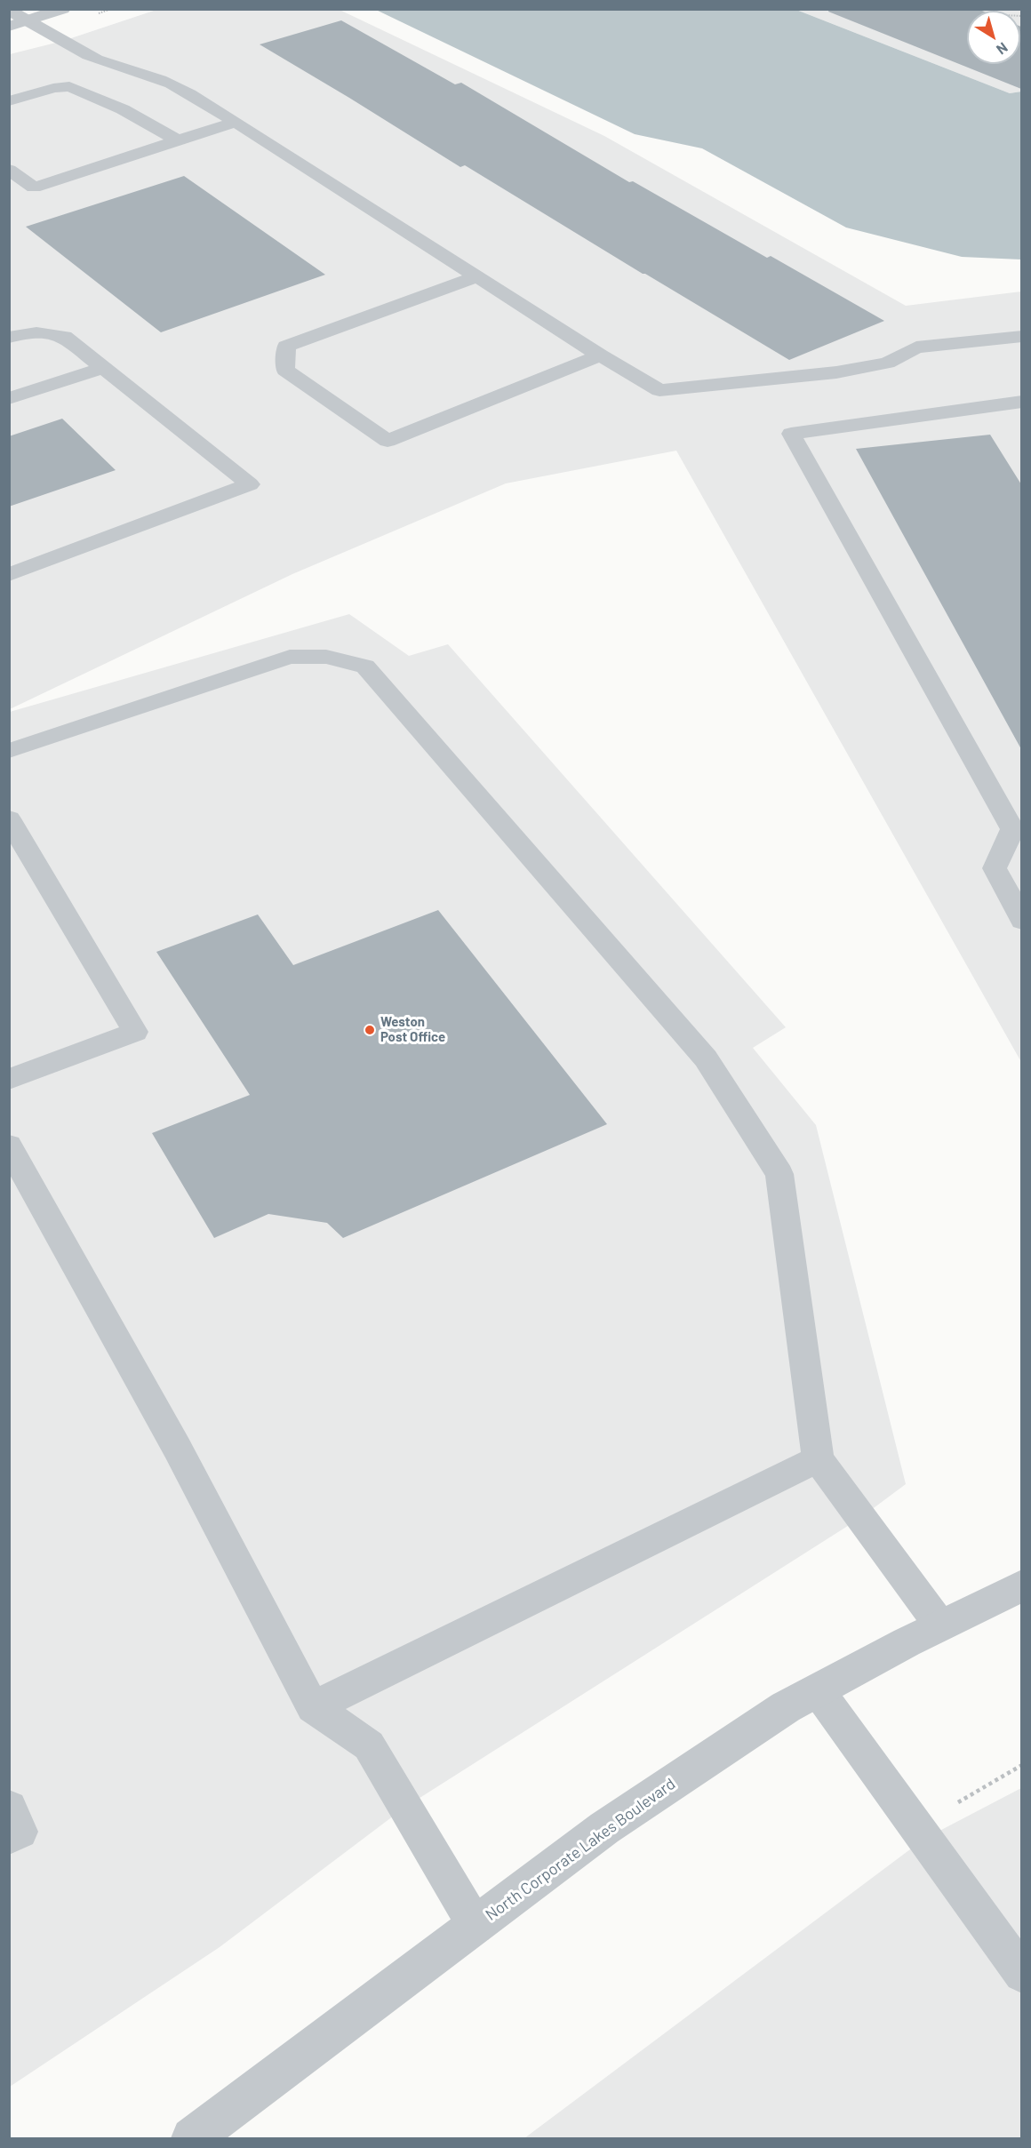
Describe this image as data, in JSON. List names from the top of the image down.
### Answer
{
  "streets": {
    "street": ["North Corporate Lakes Boulevard"]
  },
  "places": ["Weston Post Office"],
  "north": "bottom right"
}
